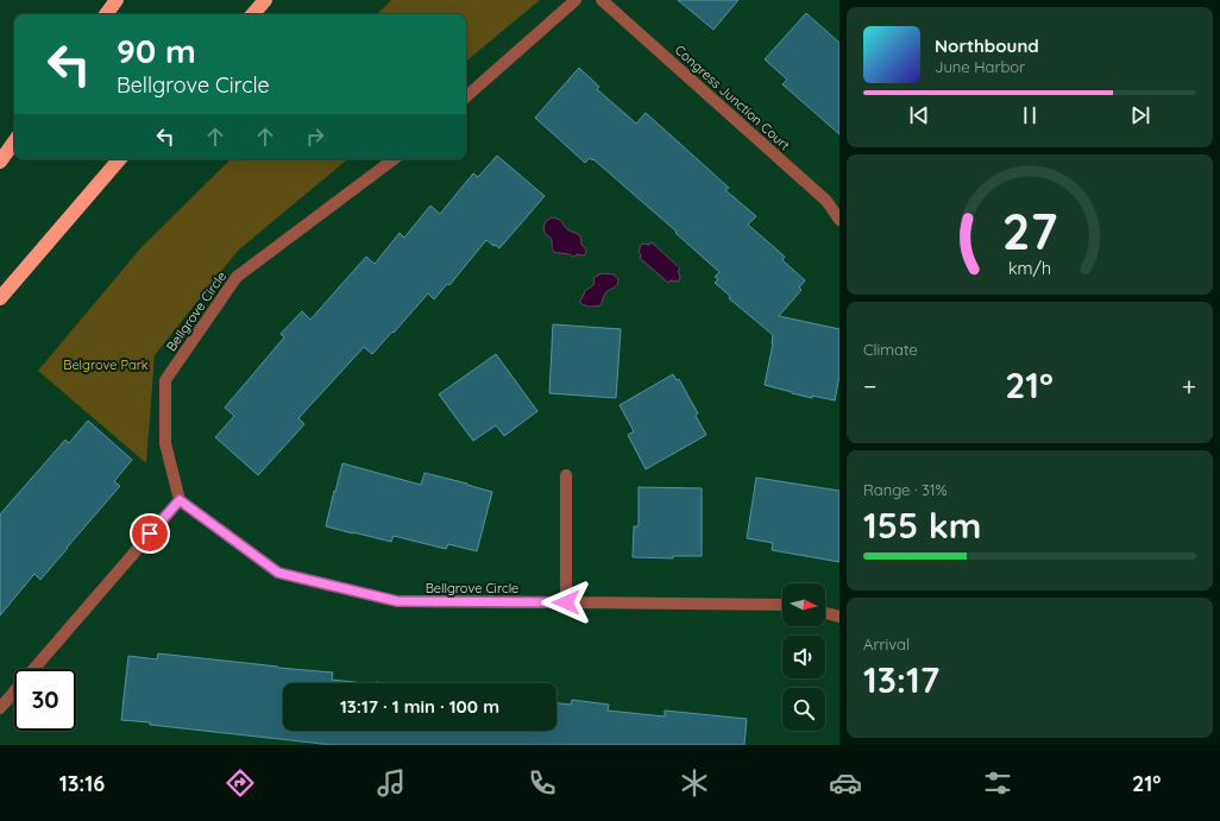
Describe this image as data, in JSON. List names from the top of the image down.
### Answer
{
  "streets": {
    "street": ["Congress Junction Court", "Bellgrove Circle"]
  },
  "parks": ["Belgrove Park"],
  "north": "right",
  "page": {
    "turn": ["90 m", "Bellgrove Circle"],
    "song": ["Northbound", "June Harbor"],
    "tile": [
      "Climate",
      ["Range · 31%", "155 km"],
      ["Arrival", "13:17"]
    ],
    "heat": ["−", "21°", "+"],
    "limit": "30",
    "trip": "13:17 · 1 min · 100 m",
    "tabs": ["13:16", "21°"],
    "gauge": ["27", "km/h"]
  }
}
